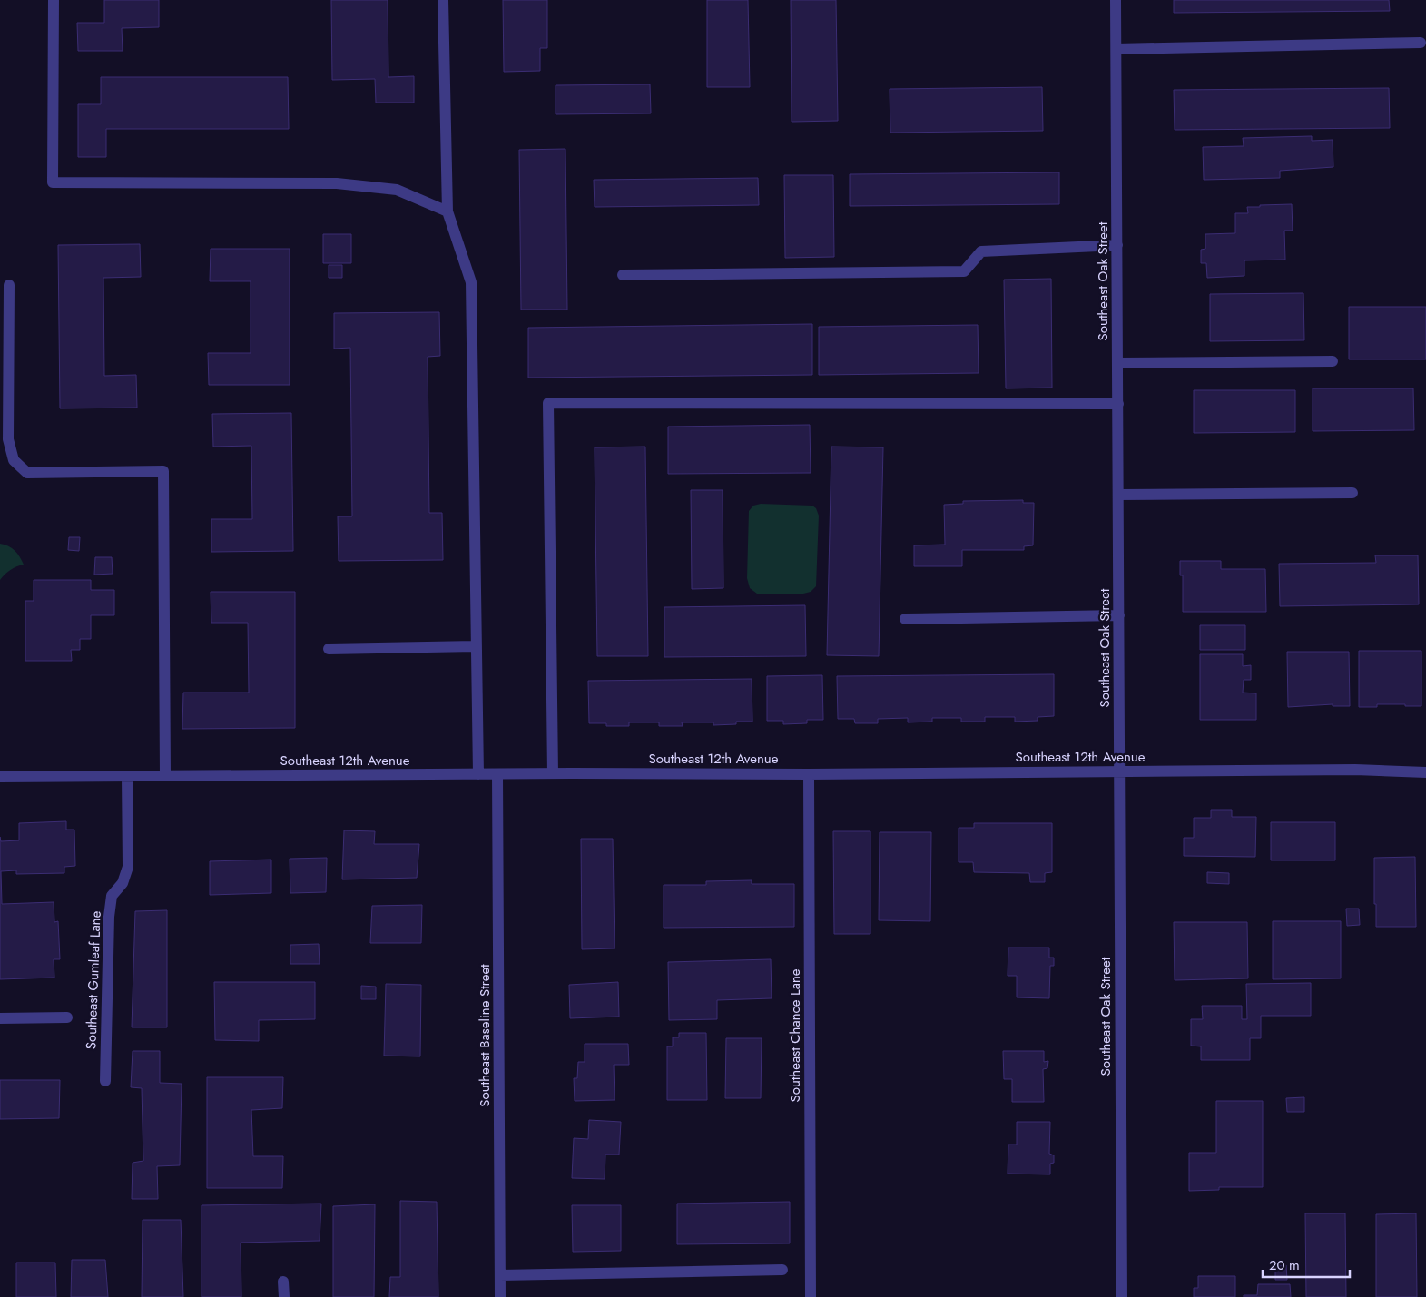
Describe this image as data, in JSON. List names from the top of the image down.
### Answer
{
  "streets": {
    "street": [
      "Southeast Oak Street",
      "Southeast 12th Avenue",
      "Southeast Gumleaf Lane",
      "Southeast Baseline Street",
      "Southeast Chance Lane"
    ]
  },
  "crossings": [
    ["Southeast Oak Street", "Southeast 12th Avenue"],
    ["Southeast 12th Avenue", "Southeast Gumleaf Lane"],
    ["Southeast 12th Avenue", "Southeast Baseline Street"],
    ["Southeast 12th Avenue", "Southeast Chance Lane"]
  ],
  "scale_bar": "20 m"
}
